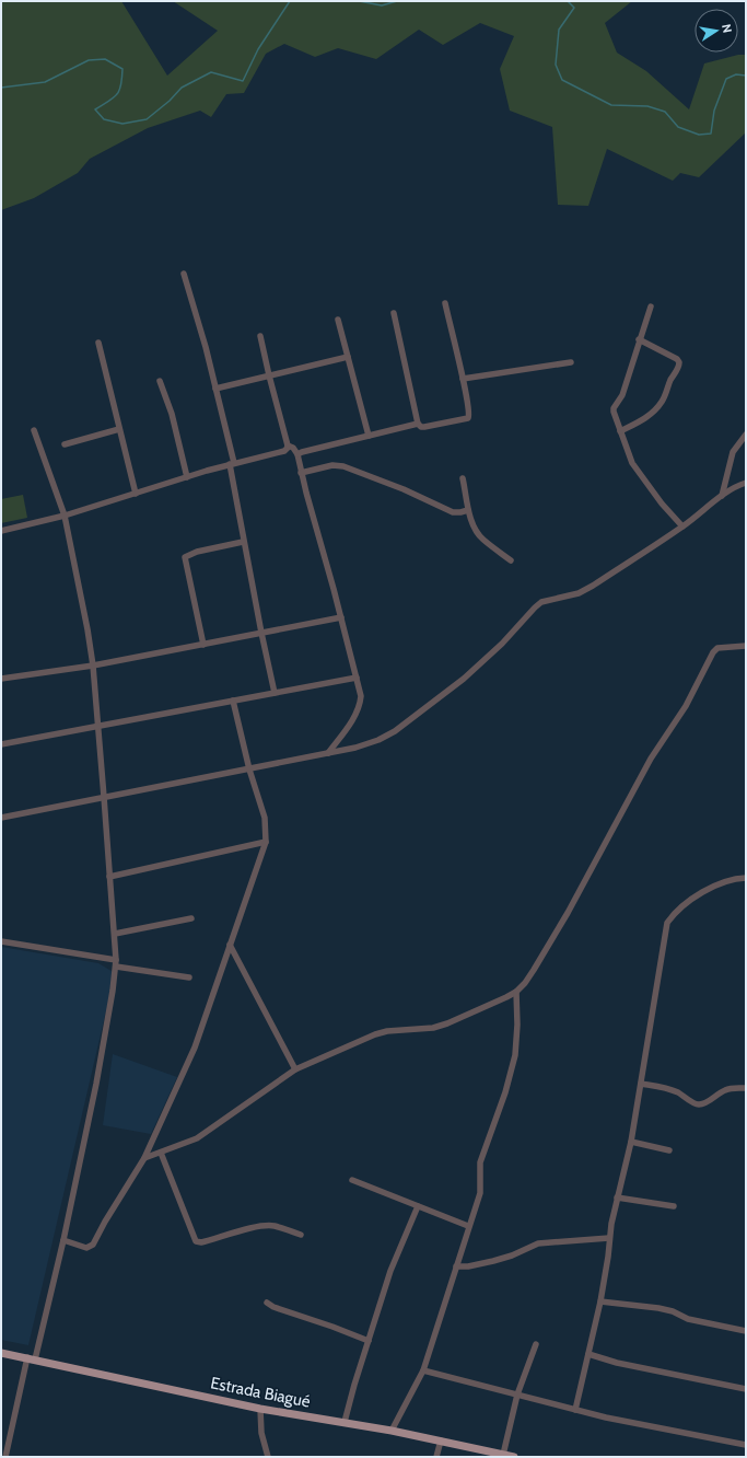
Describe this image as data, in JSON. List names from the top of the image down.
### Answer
{
  "streets": {
    "main road": ["Estrada Biagué"]
  },
  "north": "right"
}
